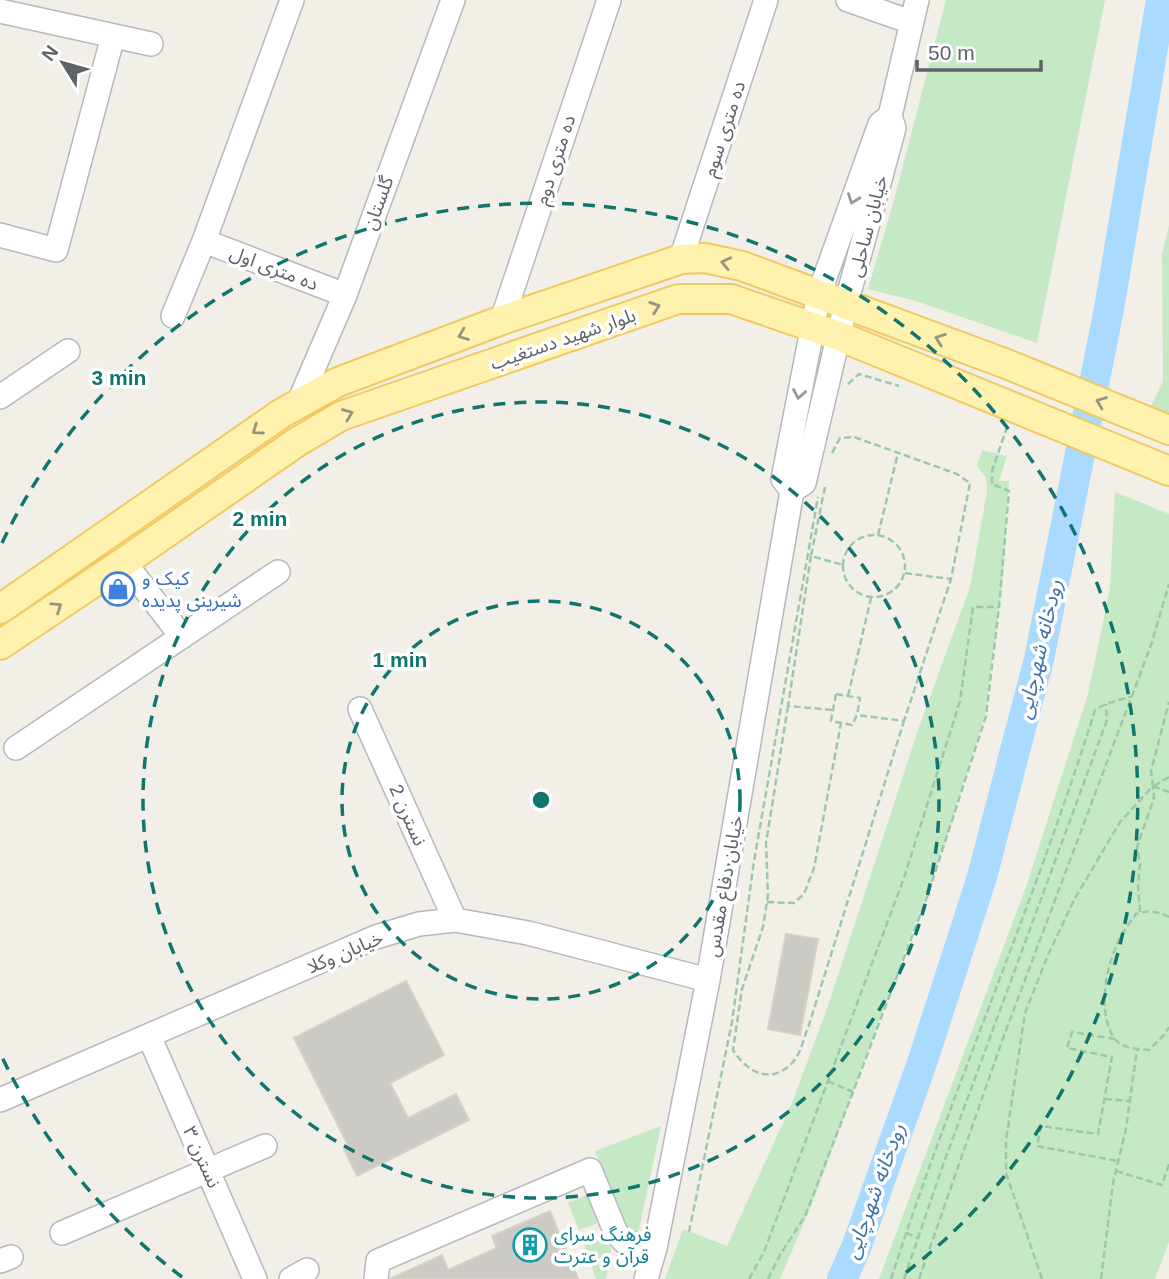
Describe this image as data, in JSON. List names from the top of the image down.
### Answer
{
  "streets": {
    "main road": ["بلوار شهید دستغیب"],
    "street": [
      "ده متری سوم",
      "ده متری دوم",
      "گلستان",
      "خیابان ساحلی",
      "ده متری اول",
      "نسترن 2",
      "خیابان دفاع مقدس",
      "خیابان وکلا",
      "نسترن ۳"
    ]
  },
  "crossings": [
    ["ده متری سوم", "بلوار شهید دستغیب"],
    ["ده متری دوم", "بلوار شهید دستغیب"],
    ["گلستان", "ده متری اول"],
    ["گلستان", "بلوار شهید دستغیب"],
    ["خیابان ساحلی", "بلوار شهید دستغیب"],
    ["خیابان ساحلی", "خیابان دفاع مقدس"],
    ["بلوار شهید دستغیب", "خیابان دفاع مقدس"],
    ["نسترن 2", "خیابان وکلا"],
    ["خیابان دفاع مقدس", "خیابان وکلا"],
    ["خیابان وکلا", "نسترن ۳"]
  ],
  "water": ["رودخانه شهرچایی"],
  "places": {
    "shop": ["کیک و شیرینی پدیده"],
    "building": ["فرهنگ سرای قرآن و عترت"]
  },
  "scale_bar": "50 m",
  "north": "top left",
  "rings": ["3 min", "2 min", "1 min"]
}
